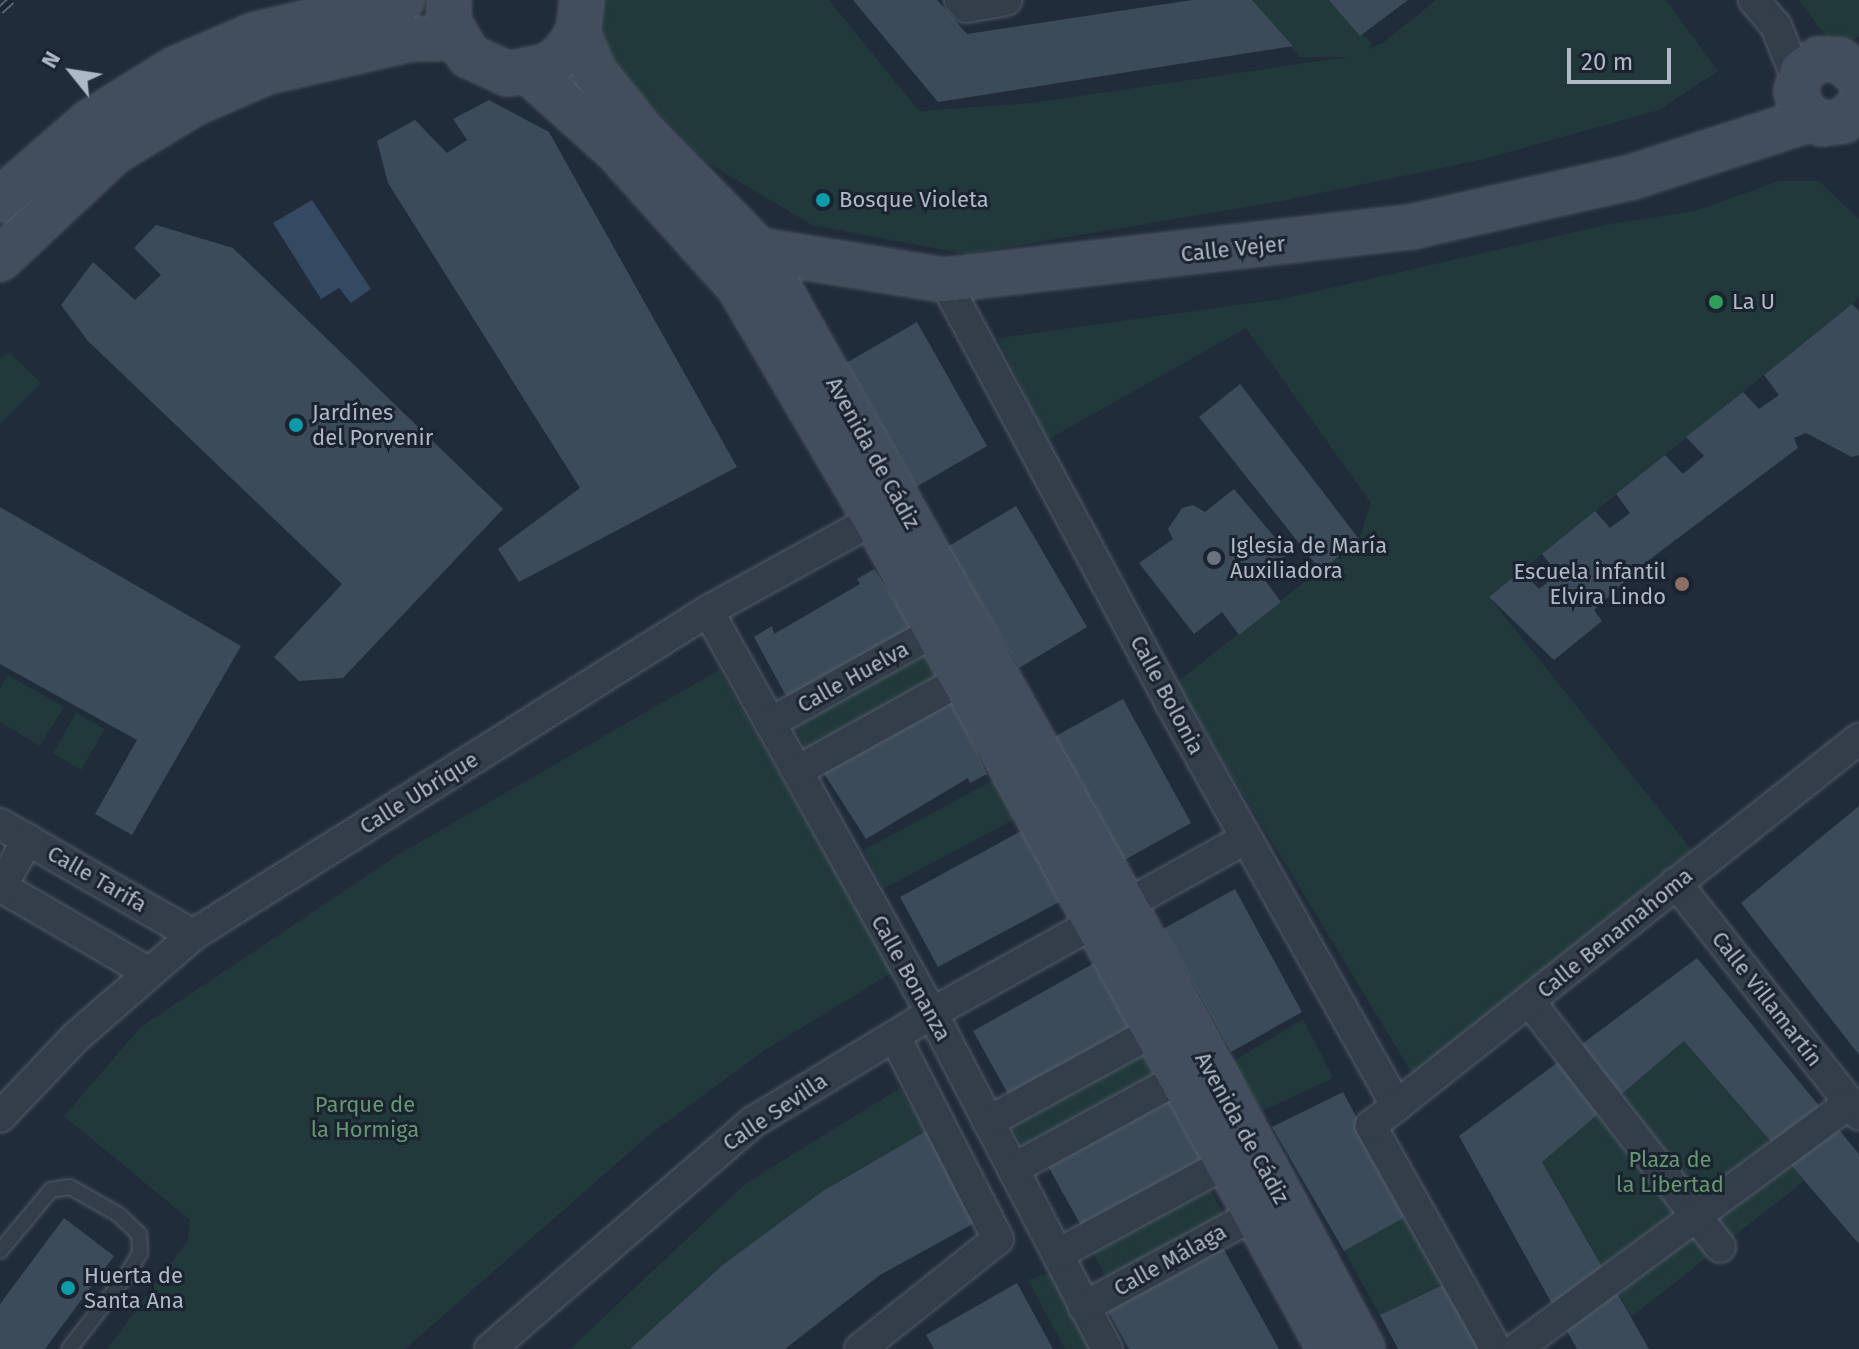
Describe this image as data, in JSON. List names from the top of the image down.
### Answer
{
  "streets": {
    "street": [
      "Calle Vejer",
      "Avenida de Cádiz",
      "Calle Huelva",
      "Calle Bolonia",
      "Calle Ubrique",
      "Calle Tarifa",
      "Calle Benamahoma",
      "Calle Bonanza",
      "Calle Villamartín",
      "Calle Sevilla",
      "Calle Málaga"
    ]
  },
  "crossings": [
    ["Calle Vejer", "Avenida de Cádiz"],
    ["Calle Vejer", "Calle Bolonia"],
    ["Avenida de Cádiz", "Calle Huelva"],
    ["Avenida de Cádiz", "Calle Ubrique"],
    ["Avenida de Cádiz", "Calle Sevilla"],
    ["Avenida de Cádiz", "Calle Málaga"],
    ["Calle Huelva", "Calle Bonanza"],
    ["Calle Bolonia", "Calle Benamahoma"],
    ["Calle Bolonia", "Calle Sevilla"],
    ["Calle Ubrique", "Calle Tarifa"],
    ["Calle Ubrique", "Calle Bonanza"],
    ["Calle Benamahoma", "Calle Villamartín"],
    ["Calle Bonanza", "Calle Sevilla"],
    ["Calle Bonanza", "Calle Málaga"]
  ],
  "parks": ["Parque de la Hormiga", "Plaza de la Libertad"],
  "places": [
    "Bosque Violeta",
    "La U",
    "Jardínes del Porvenir",
    "Iglesia de María Auxiliadora",
    "Escuela infantil Elvira Lindo",
    "Huerta de Santa Ana"
  ],
  "scale_bar": "20 m",
  "north": "top left"
}
